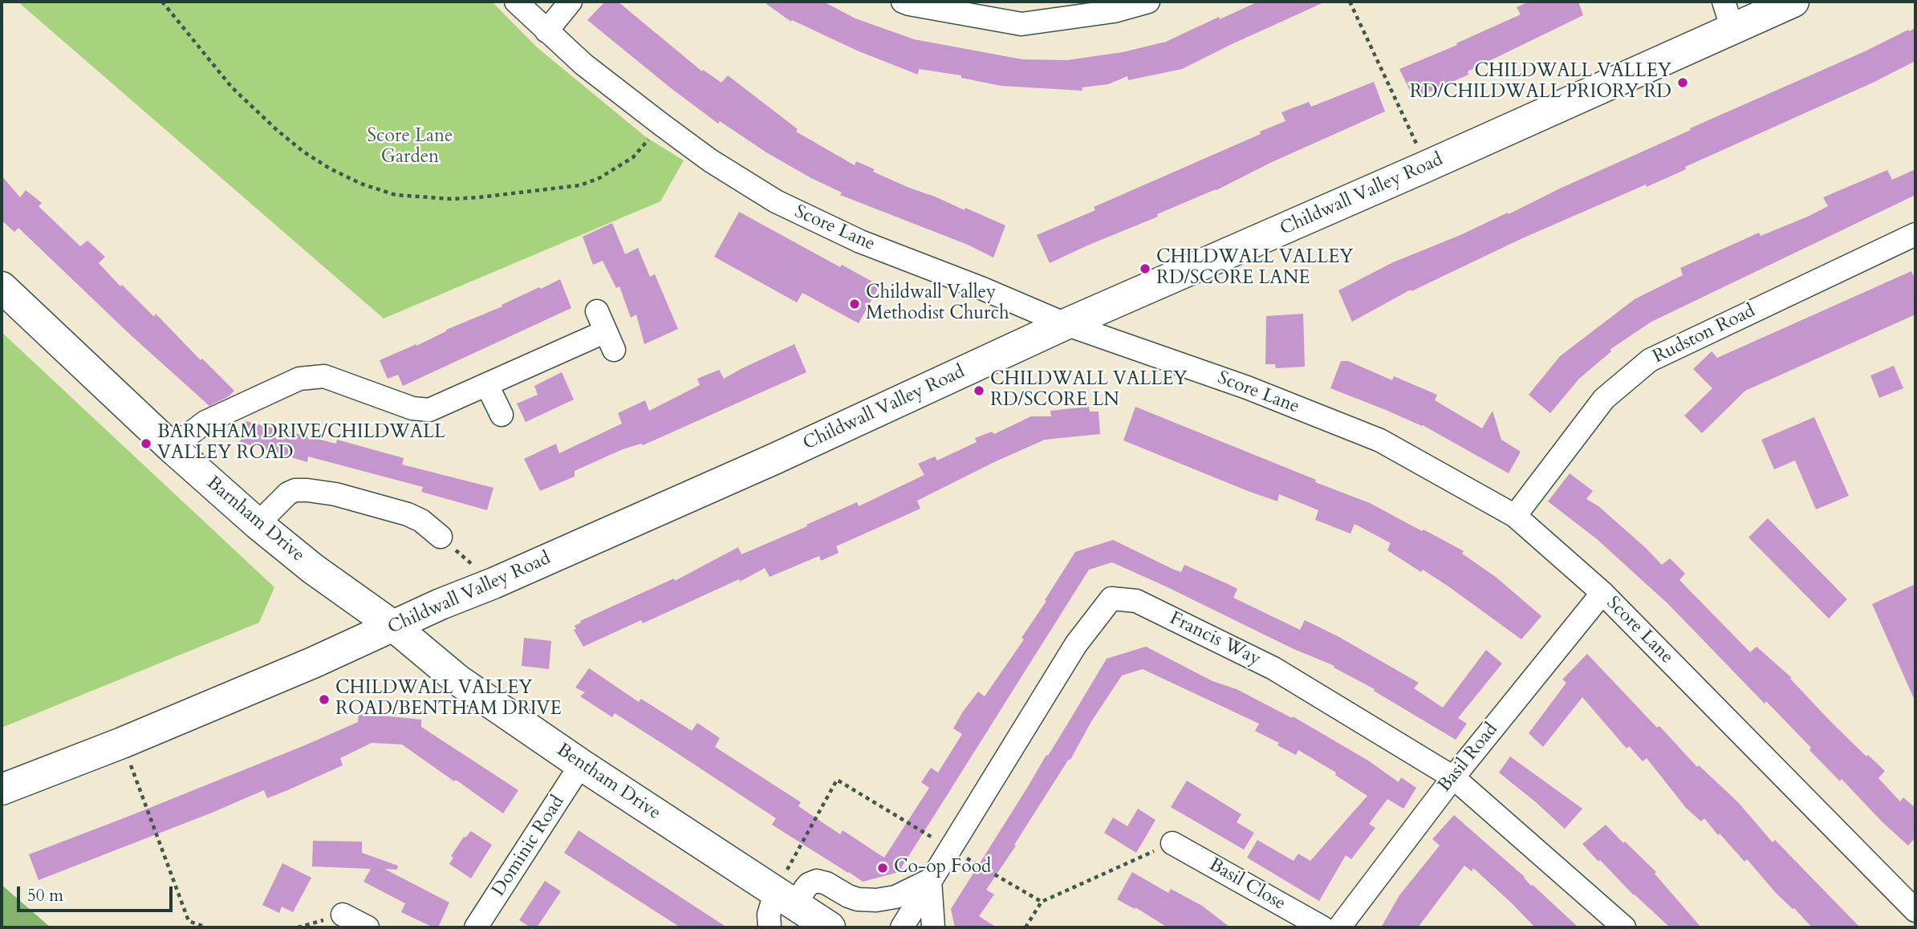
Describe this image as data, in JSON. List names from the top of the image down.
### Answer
{
  "streets": {
    "main road": ["Childwall Valley Road", "Barnham Drive", "Bentham Drive"],
    "street": [
      "Score Lane",
      "Rudston Road",
      "Francis Way",
      "Basil Road",
      "Dominic Road",
      "Basil Close"
    ]
  },
  "crossings": [
    ["Childwall Valley Road", "Score Lane"],
    ["Childwall Valley Road", "Barnham Drive"],
    ["Childwall Valley Road", "Bentham Drive"],
    ["Score Lane", "Rudston Road"],
    ["Score Lane", "Basil Road"],
    ["Barnham Drive", "Bentham Drive"],
    ["Francis Way", "Basil Road"],
    ["Bentham Drive", "Dominic Road"]
  ],
  "parks": ["Score Lane Garden"],
  "places": [
    "CHILDWALL VALLEY RD/CHILDWALL PRIORY RD",
    "CHILDWALL VALLEY RD/SCORE LANE",
    "Childwall Valley Methodist Church",
    "CHILDWALL VALLEY RD/SCORE LN",
    "BARNHAM DRIVE/CHILDWALL VALLEY ROAD",
    "CHILDWALL VALLEY ROAD/BENTHAM DRIVE",
    "Co-op Food"
  ],
  "scale_bar": "50 m"
}
